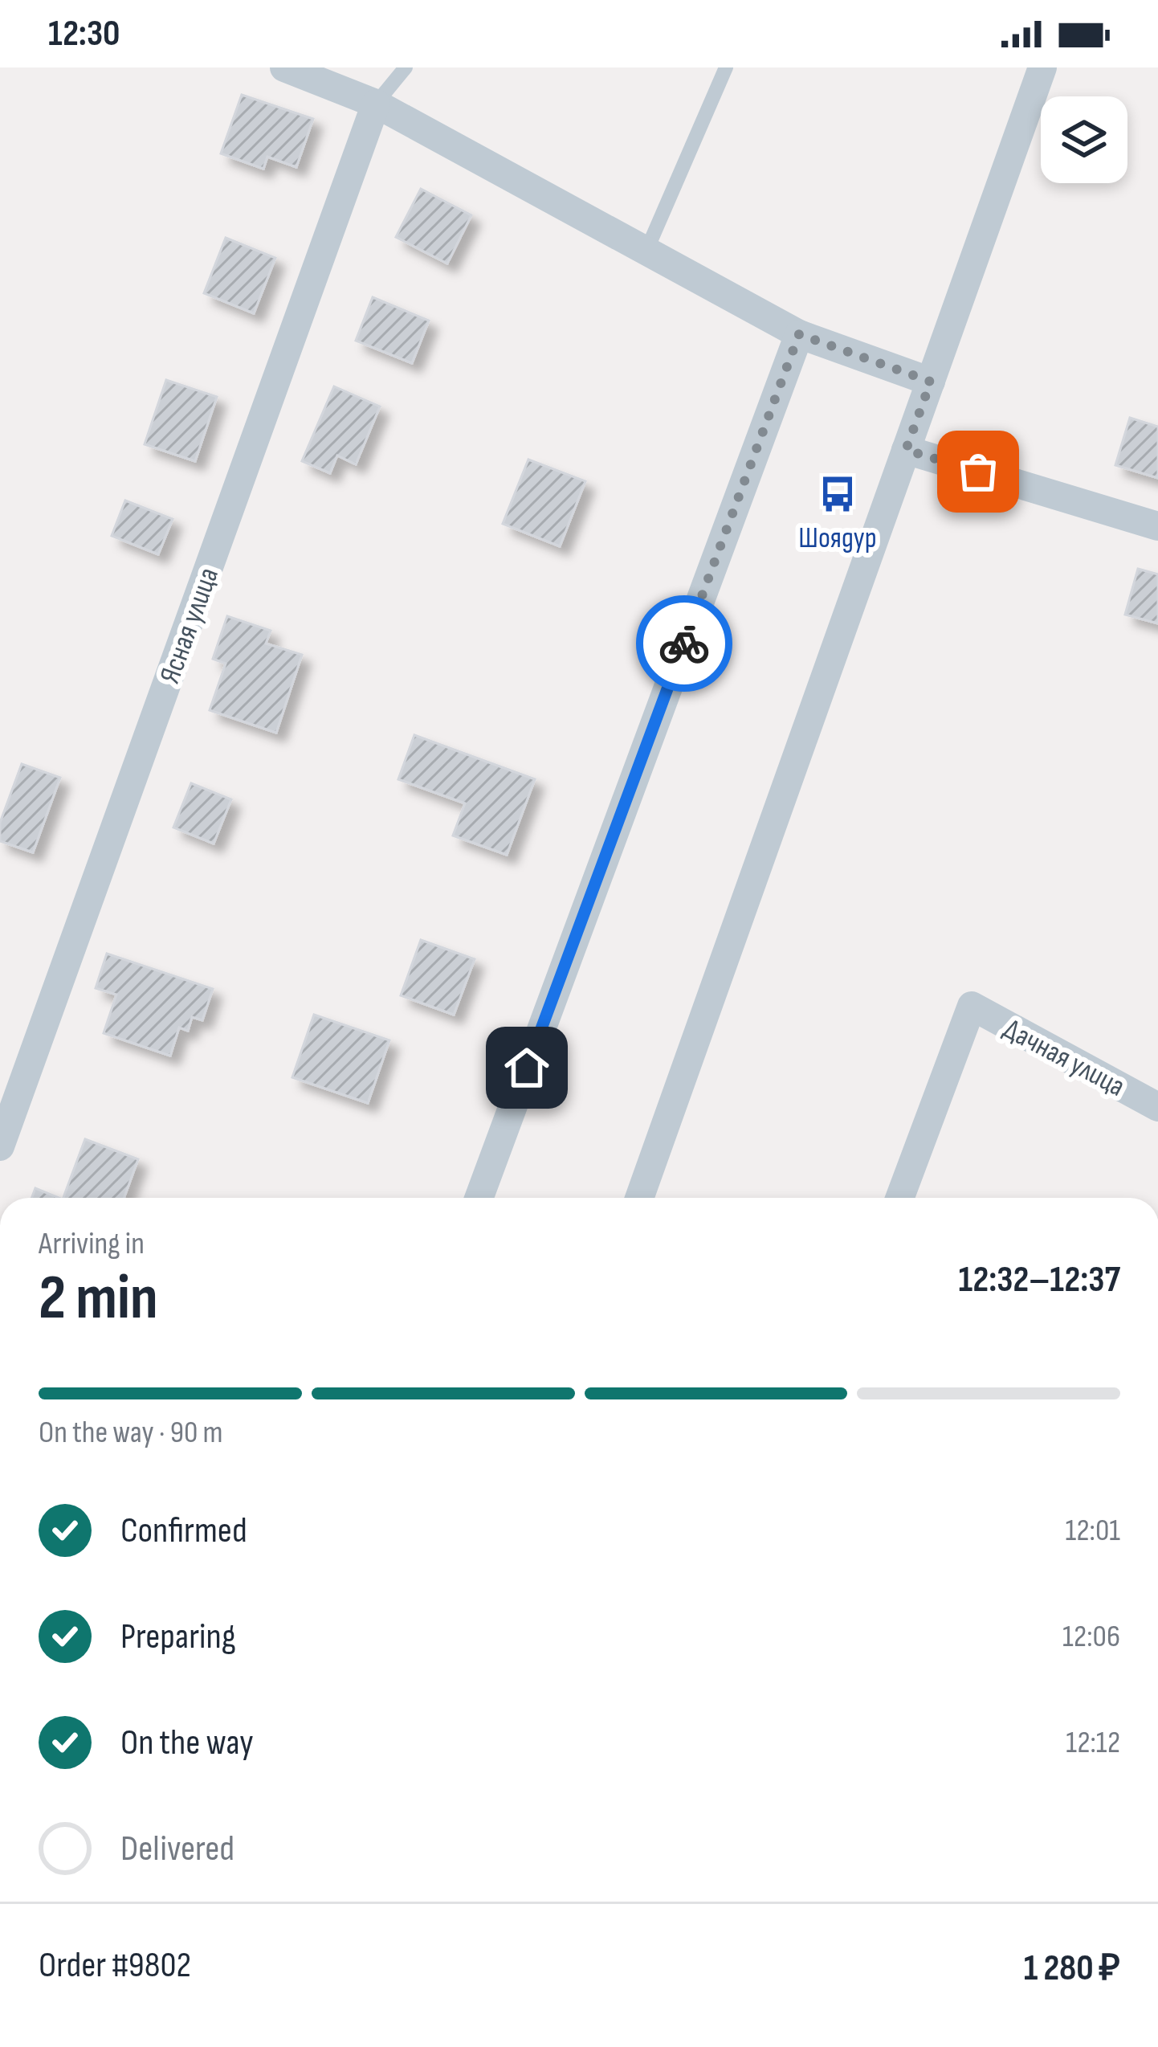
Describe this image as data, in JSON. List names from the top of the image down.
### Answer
{
  "streets": {
    "street": ["Ясная улица", "Дачная улица"]
  },
  "places": {
    "bus stop": ["Шоядур"]
  },
  "page": {
    "status": "12:30",
    "heading": ["2 min", "Arriving in", "12:32–12:37"],
    "panel": ["Order #9802", "1 280 ₽"],
    "bar": "On the way · 90 m",
    "list": [
      ["Confirmed", "12:01"],
      ["Preparing", "12:06"],
      ["On the way", "12:12"],
      "Delivered"
    ]
  }
}
